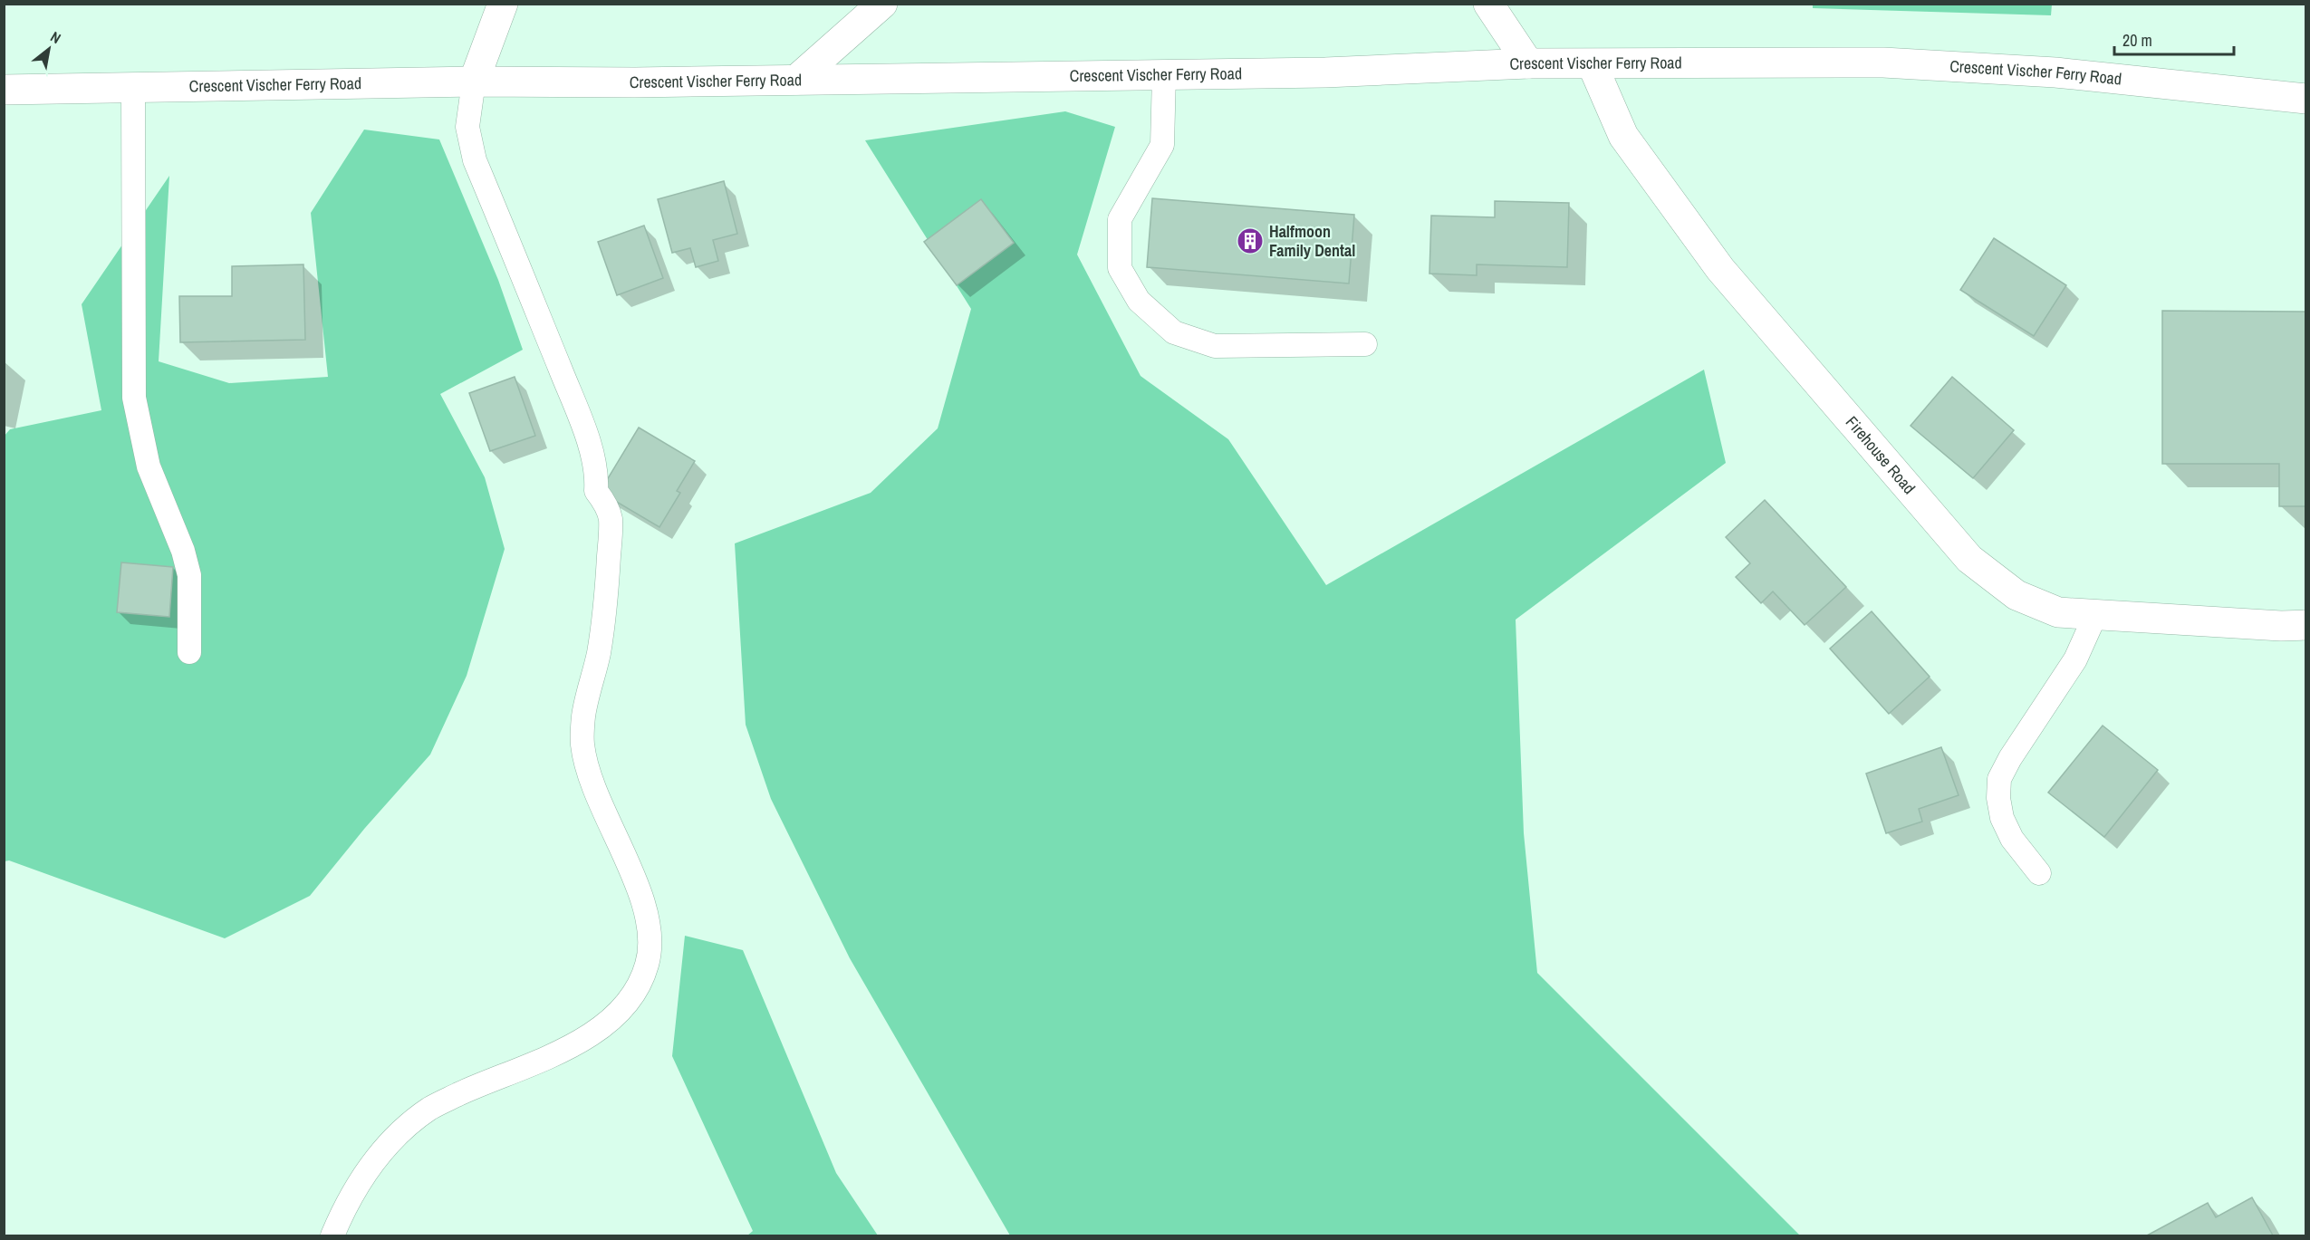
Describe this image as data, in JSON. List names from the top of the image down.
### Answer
{
  "streets": {
    "main road": ["Crescent Vischer Ferry Road", "Firehouse Road"]
  },
  "crossings": [
    ["Crescent Vischer Ferry Road", "Firehouse Road"]
  ],
  "places": {
    "building": ["Halfmoon Family Dental"]
  },
  "scale_bar": "20 m",
  "north": "top right"
}
